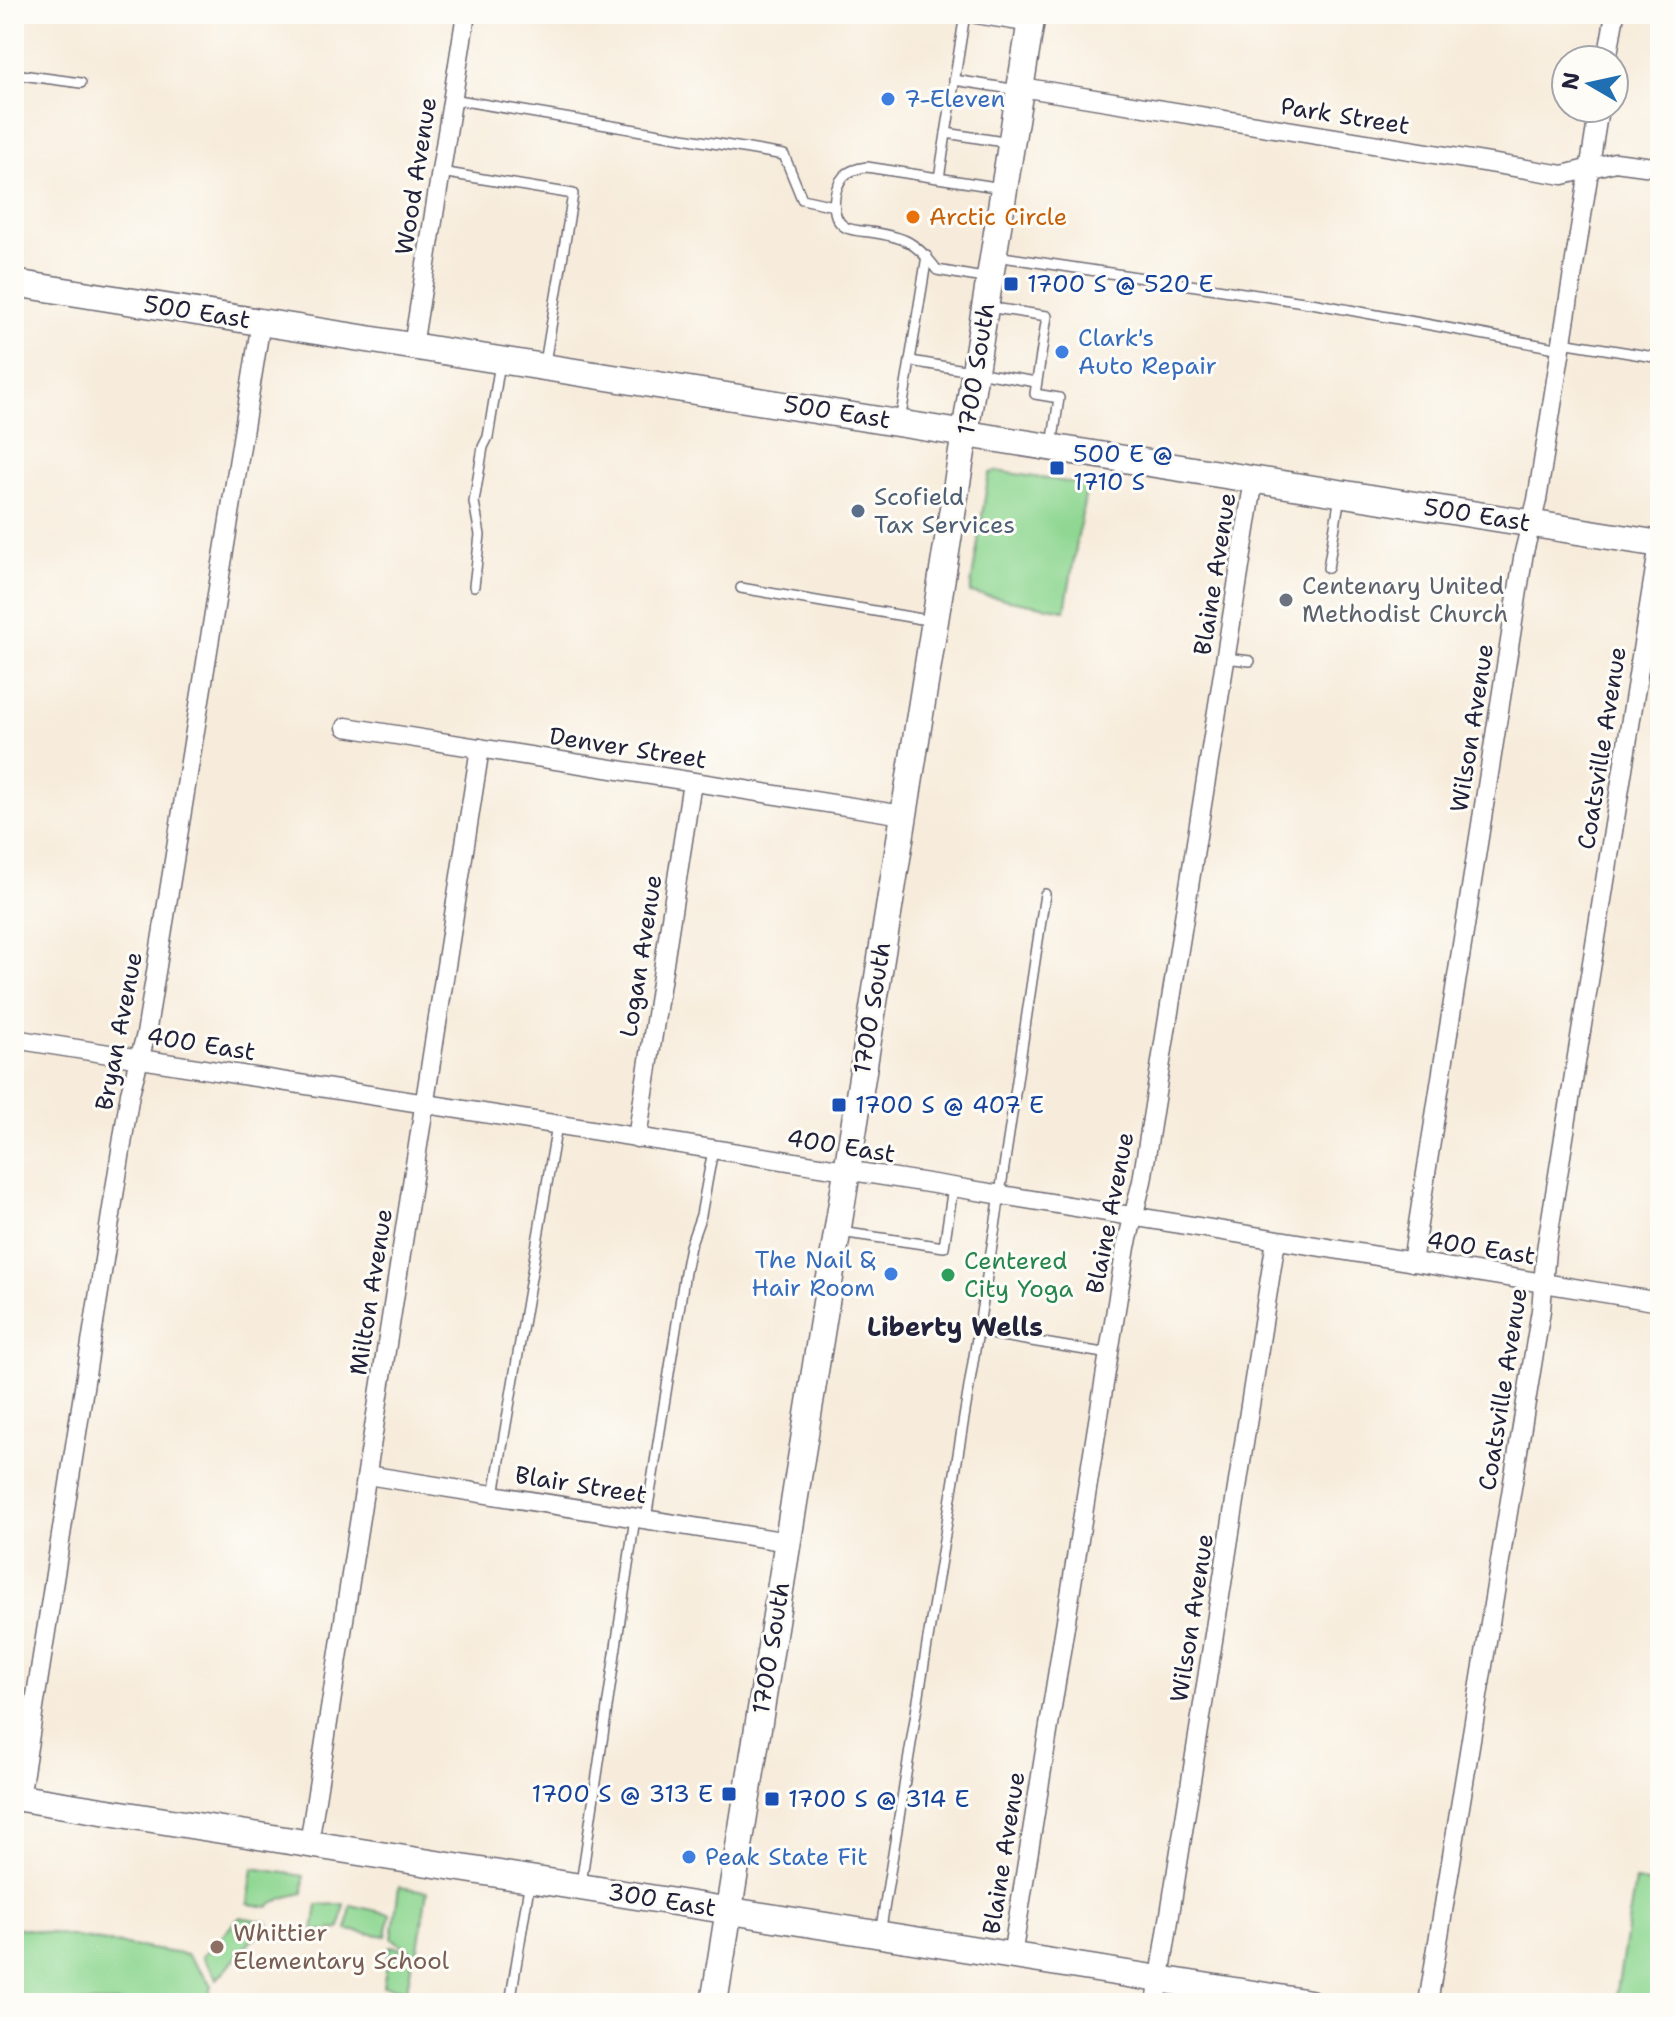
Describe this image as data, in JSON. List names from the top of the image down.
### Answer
{
  "streets": {
    "street": [
      "Park Street",
      "Wood Avenue",
      "500 East",
      "1700 South",
      "Blaine Avenue",
      "Wilson Avenue",
      "Denver Street",
      "Coatsville Avenue",
      "Logan Avenue",
      "Bryan Avenue",
      "400 East",
      "Milton Avenue",
      "Blair Street",
      "300 East"
    ]
  },
  "crossings": [
    ["Park Street", "1700 South"],
    ["Park Street", "Wilson Avenue"],
    ["Wood Avenue", "500 East"],
    ["500 East", "1700 South"],
    ["500 East", "Blaine Avenue"],
    ["500 East", "Wilson Avenue"],
    ["500 East", "Coatsville Avenue"],
    ["500 East", "Bryan Avenue"],
    ["1700 South", "Denver Street"],
    ["1700 South", "400 East"],
    ["1700 South", "Blair Street"],
    ["1700 South", "300 East"],
    ["Blaine Avenue", "400 East"],
    ["Blaine Avenue", "300 East"],
    ["Wilson Avenue", "400 East"],
    ["Wilson Avenue", "300 East"],
    ["Denver Street", "Logan Avenue"],
    ["Denver Street", "Milton Avenue"],
    ["Coatsville Avenue", "400 East"],
    ["Logan Avenue", "400 East"],
    ["Bryan Avenue", "400 East"],
    ["Bryan Avenue", "300 East"],
    ["400 East", "Milton Avenue"],
    ["Milton Avenue", "Blair Street"],
    ["Milton Avenue", "300 East"]
  ],
  "districts": ["Liberty Wells"],
  "places": {
    "other": [
      "7-Eleven",
      "Arctic Circle",
      "Clark's Auto Repair",
      "Scofield Tax Services",
      "Centenary United Methodist Church",
      "The Nail & Hair Room",
      "Centered City Yoga",
      "Peak State Fit",
      "Whittier Elementary School"
    ],
    "transit": [
      "1700 S @ 520 E",
      "500 E @ 1710 S",
      "1700 S @ 407 E",
      "1700 S @ 313 E",
      "1700 S @ 314 E"
    ]
  },
  "north": "left"
}
